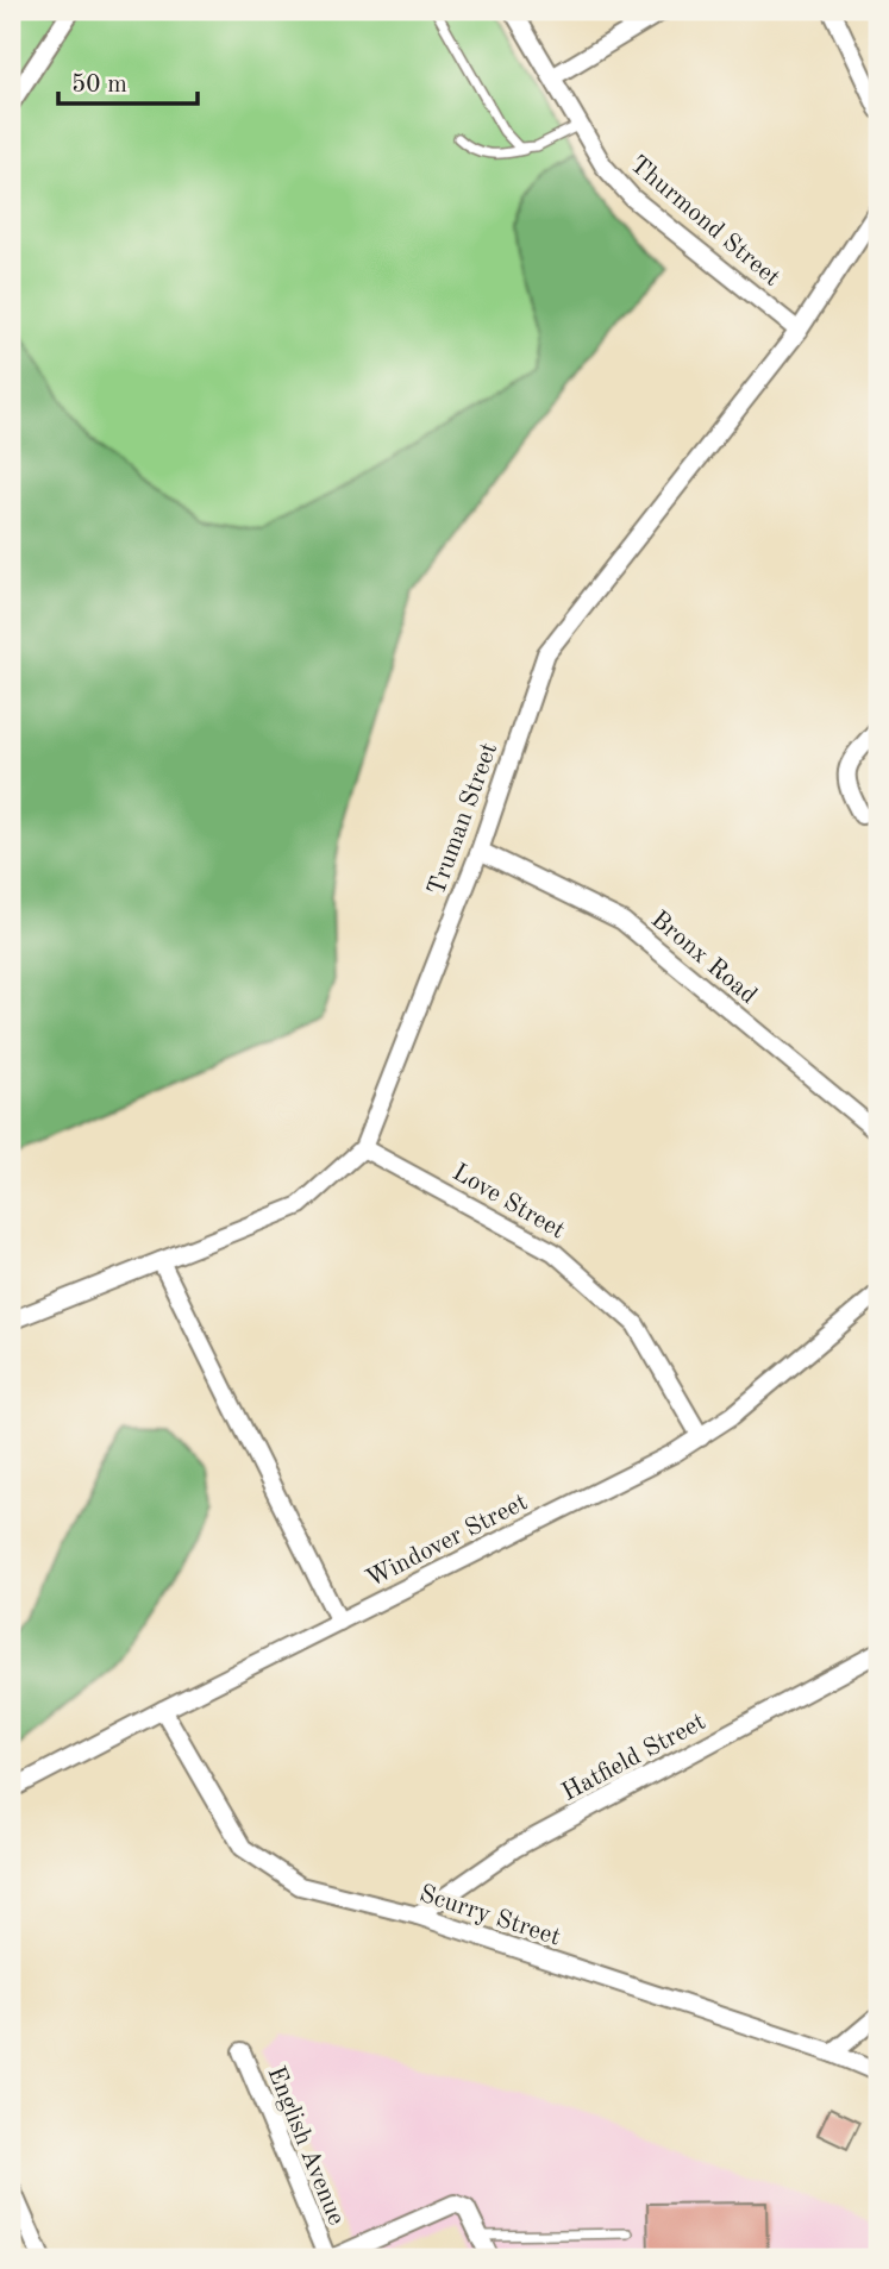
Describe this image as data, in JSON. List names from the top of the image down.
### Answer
{
  "streets": {
    "street": [
      "Thurmond Street",
      "Truman Street",
      "Bronx Road",
      "Love Street",
      "Windover Street",
      "Hatfield Street",
      "Scurry Street",
      "English Avenue"
    ]
  },
  "crossings": [
    ["Thurmond Street", "Truman Street"],
    ["Truman Street", "Bronx Road"],
    ["Truman Street", "Love Street"],
    ["Love Street", "Windover Street"],
    ["Windover Street", "Scurry Street"],
    ["Hatfield Street", "Scurry Street"]
  ],
  "scale_bar": "50 m"
}
